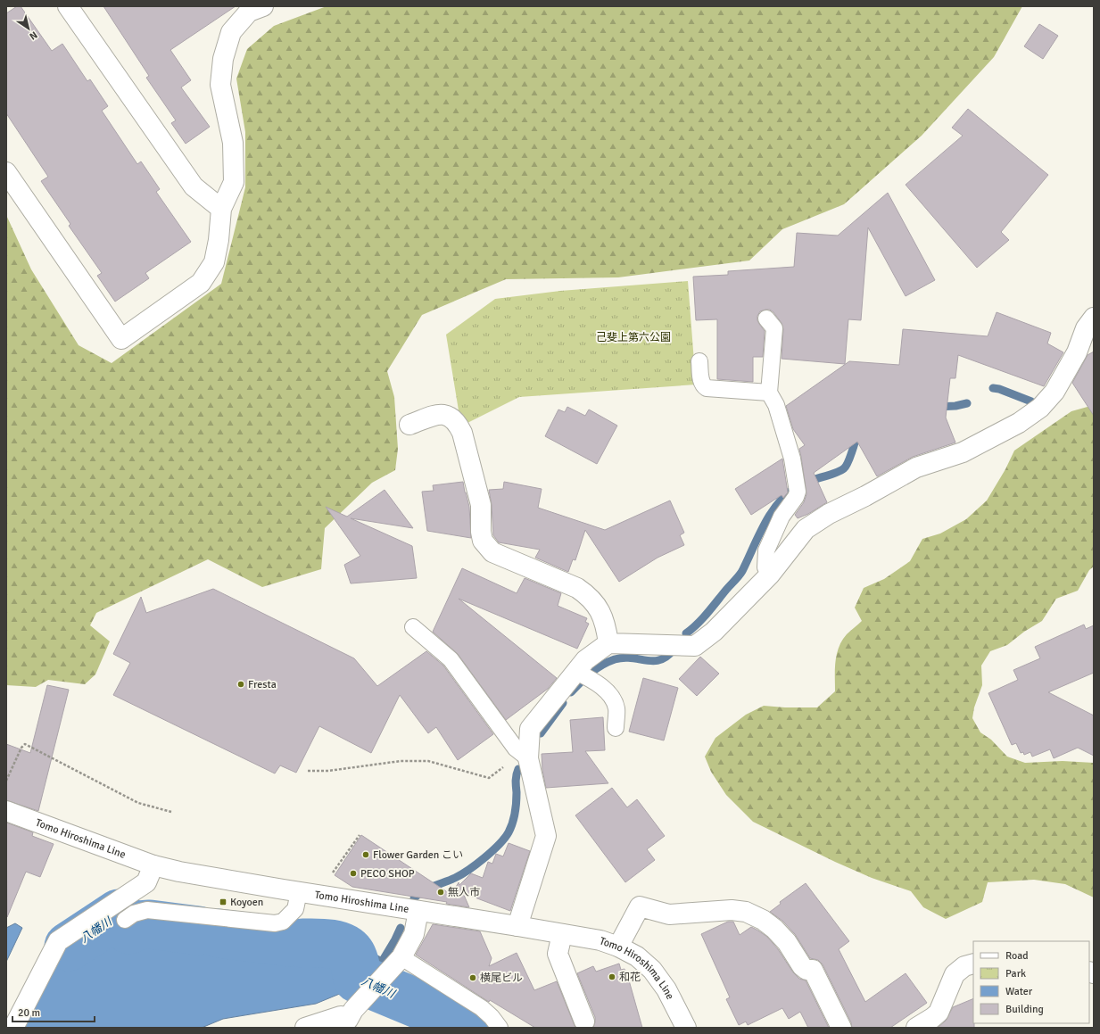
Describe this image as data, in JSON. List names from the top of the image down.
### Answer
{
  "streets": {
    "street": ["Tomo Hiroshima Line"]
  },
  "water": ["八幡川"],
  "parks": ["己斐上第六公園"],
  "places": {
    "other": [
      "Fresta",
      "Flower Garden こい",
      "PECO SHOP",
      "無人市",
      "和花",
      "横尾ビル"
    ],
    "transit": ["Koyoen"]
  },
  "legend": [
    "Road",
    "Park",
    "Water",
    "Building"
  ],
  "scale_bar": "20 m",
  "north": "bottom right"
}
